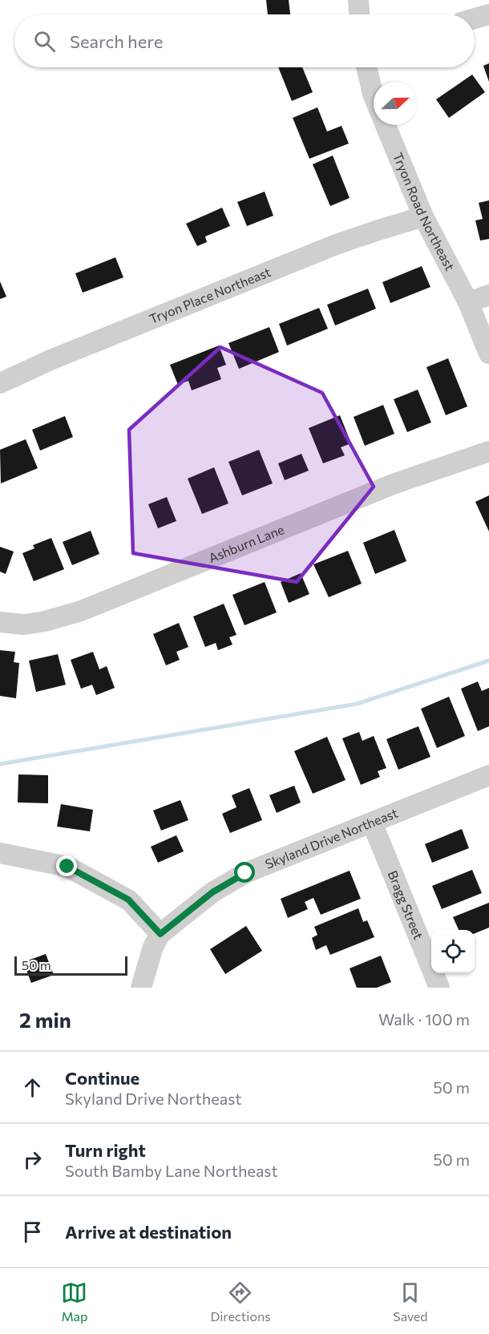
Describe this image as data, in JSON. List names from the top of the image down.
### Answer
{
  "streets": {
    "street": [
      "Tryon Road Northeast",
      "Tryon Place Northeast",
      "Ashburn Lane",
      "Skyland Drive Northeast",
      "Bragg Street"
    ]
  },
  "crossings": [
    ["Tryon Road Northeast", "Tryon Place Northeast"],
    ["Skyland Drive Northeast", "Bragg Street"]
  ],
  "scale_bar": "50 m",
  "north": "right",
  "page": {
    "search": "Search here",
    "scale": "50 m",
    "heading": ["2 min", "Walk · 100 m"],
    "list": [
      ["Continue", "Skyland Drive Northeast", "50 m"],
      ["Turn right", "South Bamby Lane Northeast", "50 m"],
      "Arrive at destination"
    ],
    "nav": ["Map", "Directions", "Saved"]
  }
}
